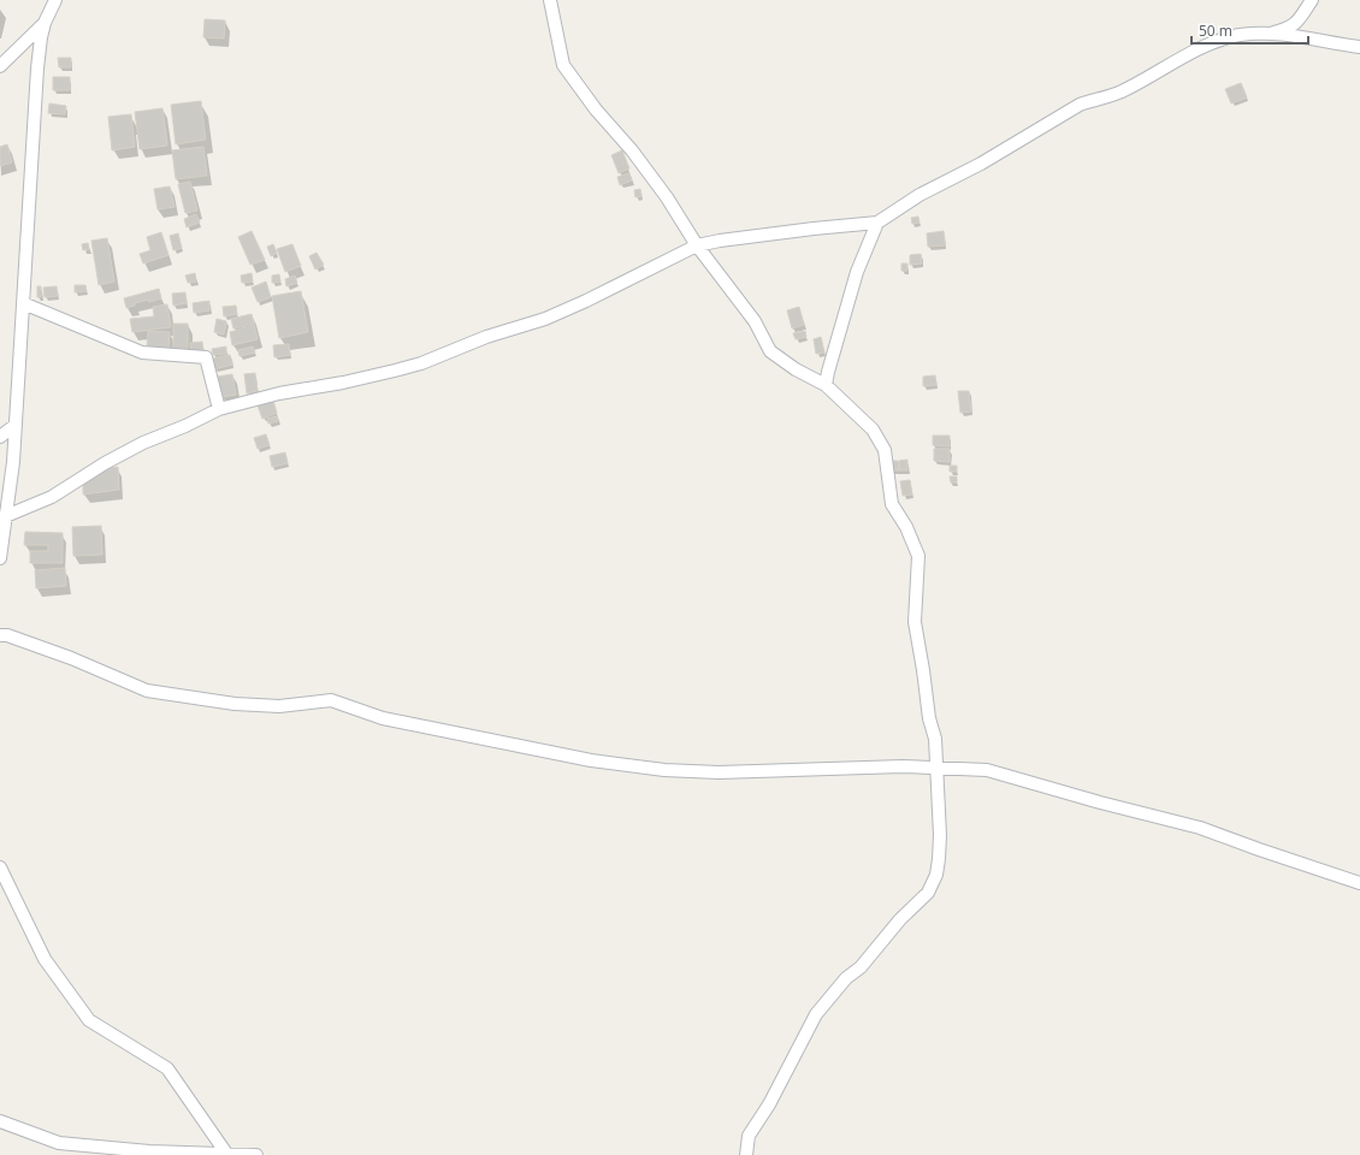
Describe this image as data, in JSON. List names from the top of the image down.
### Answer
{
  "scale_bar": "50 m"
}
